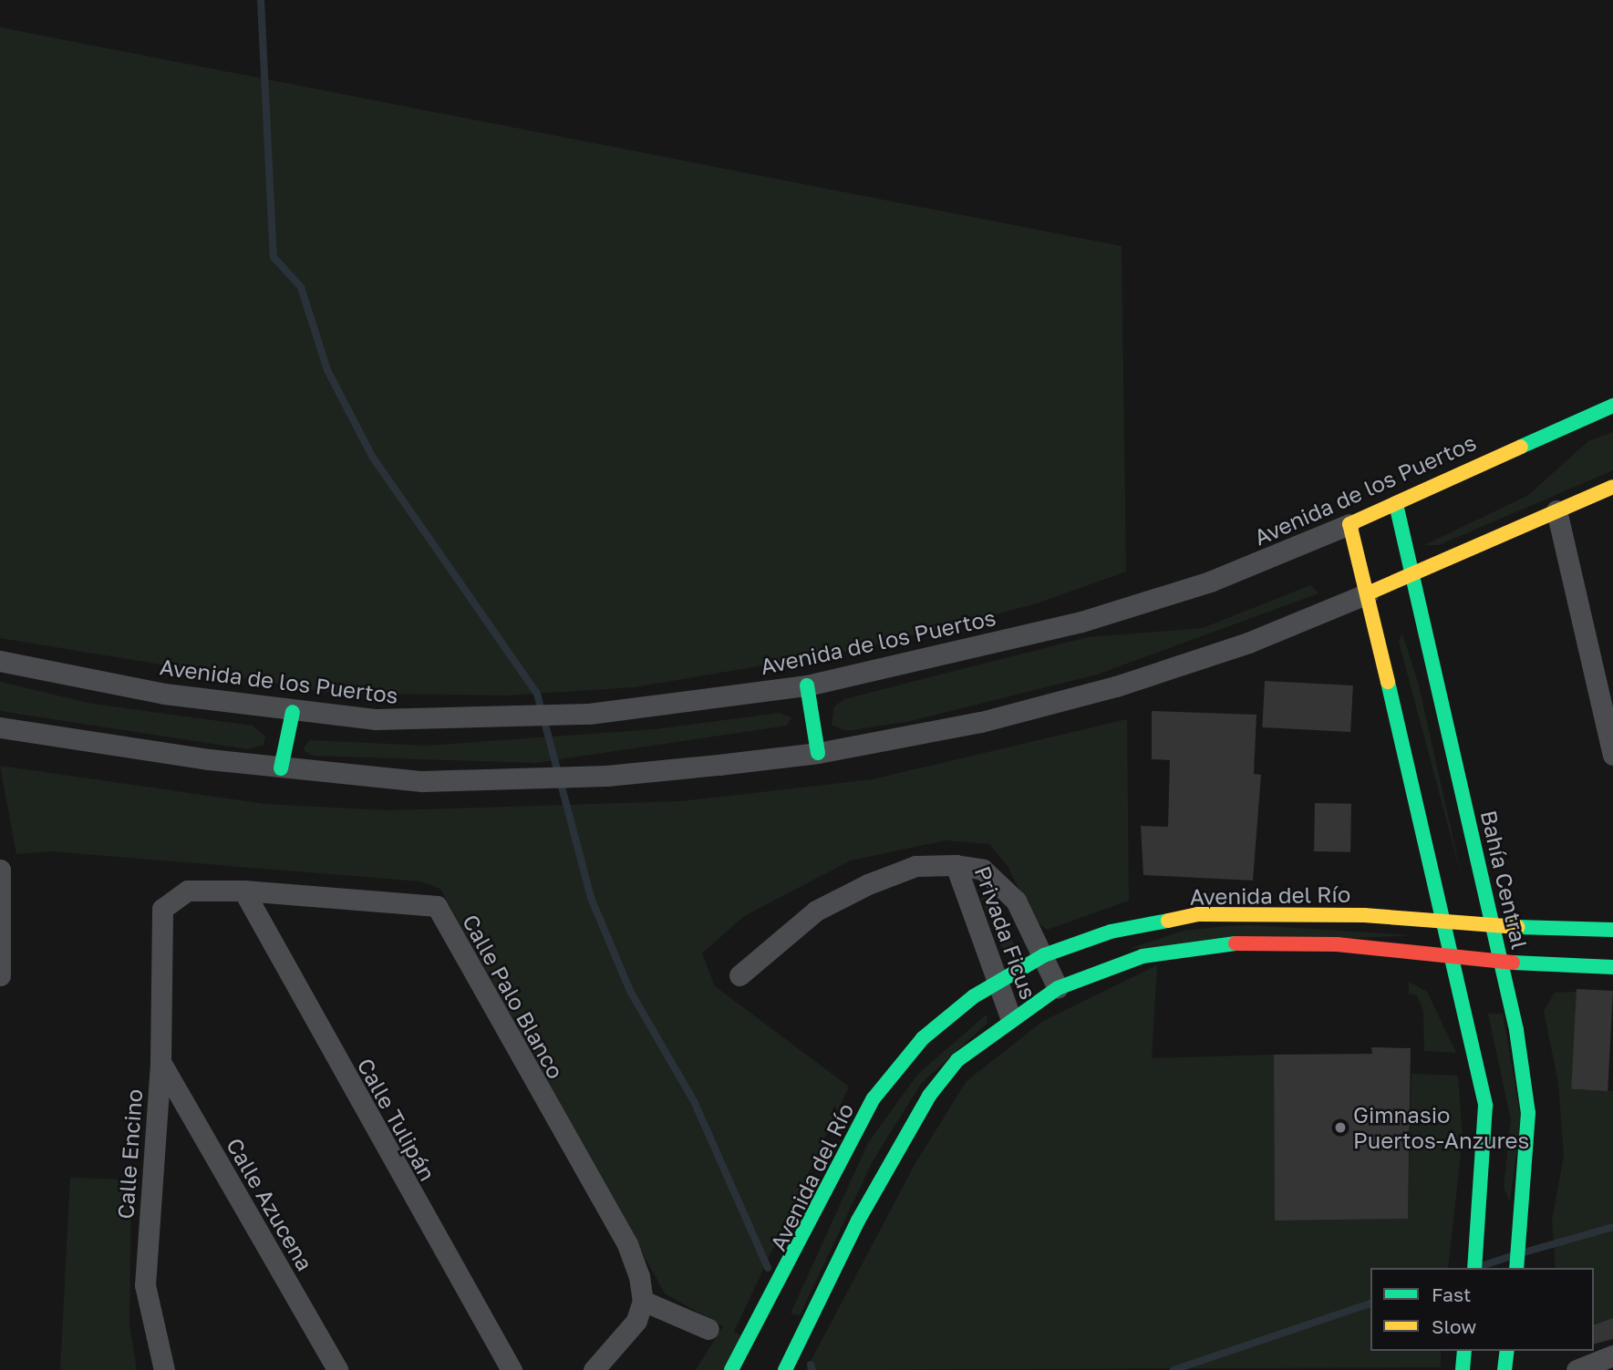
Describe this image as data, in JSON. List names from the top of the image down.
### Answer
{
  "streets": {
    "street": [
      "Avenida de los Puertos",
      "Bahía Central",
      "Avenida del Río",
      "Privada Ficus",
      "Calle Palo Blanco",
      "Calle Tulipán",
      "Calle Encino",
      "Calle Azucena"
    ]
  },
  "crossings": [
    ["Avenida de los Puertos", "Bahía Central"],
    ["Bahía Central", "Avenida del Río"],
    ["Avenida del Río", "Privada Ficus"],
    ["Calle Palo Blanco", "Calle Tulipán"],
    ["Calle Palo Blanco", "Calle Encino"],
    ["Calle Encino", "Calle Azucena"]
  ],
  "places": ["Gimnasio Puertos-Anzures"],
  "legend": ["Fast", "Slow"]
}
